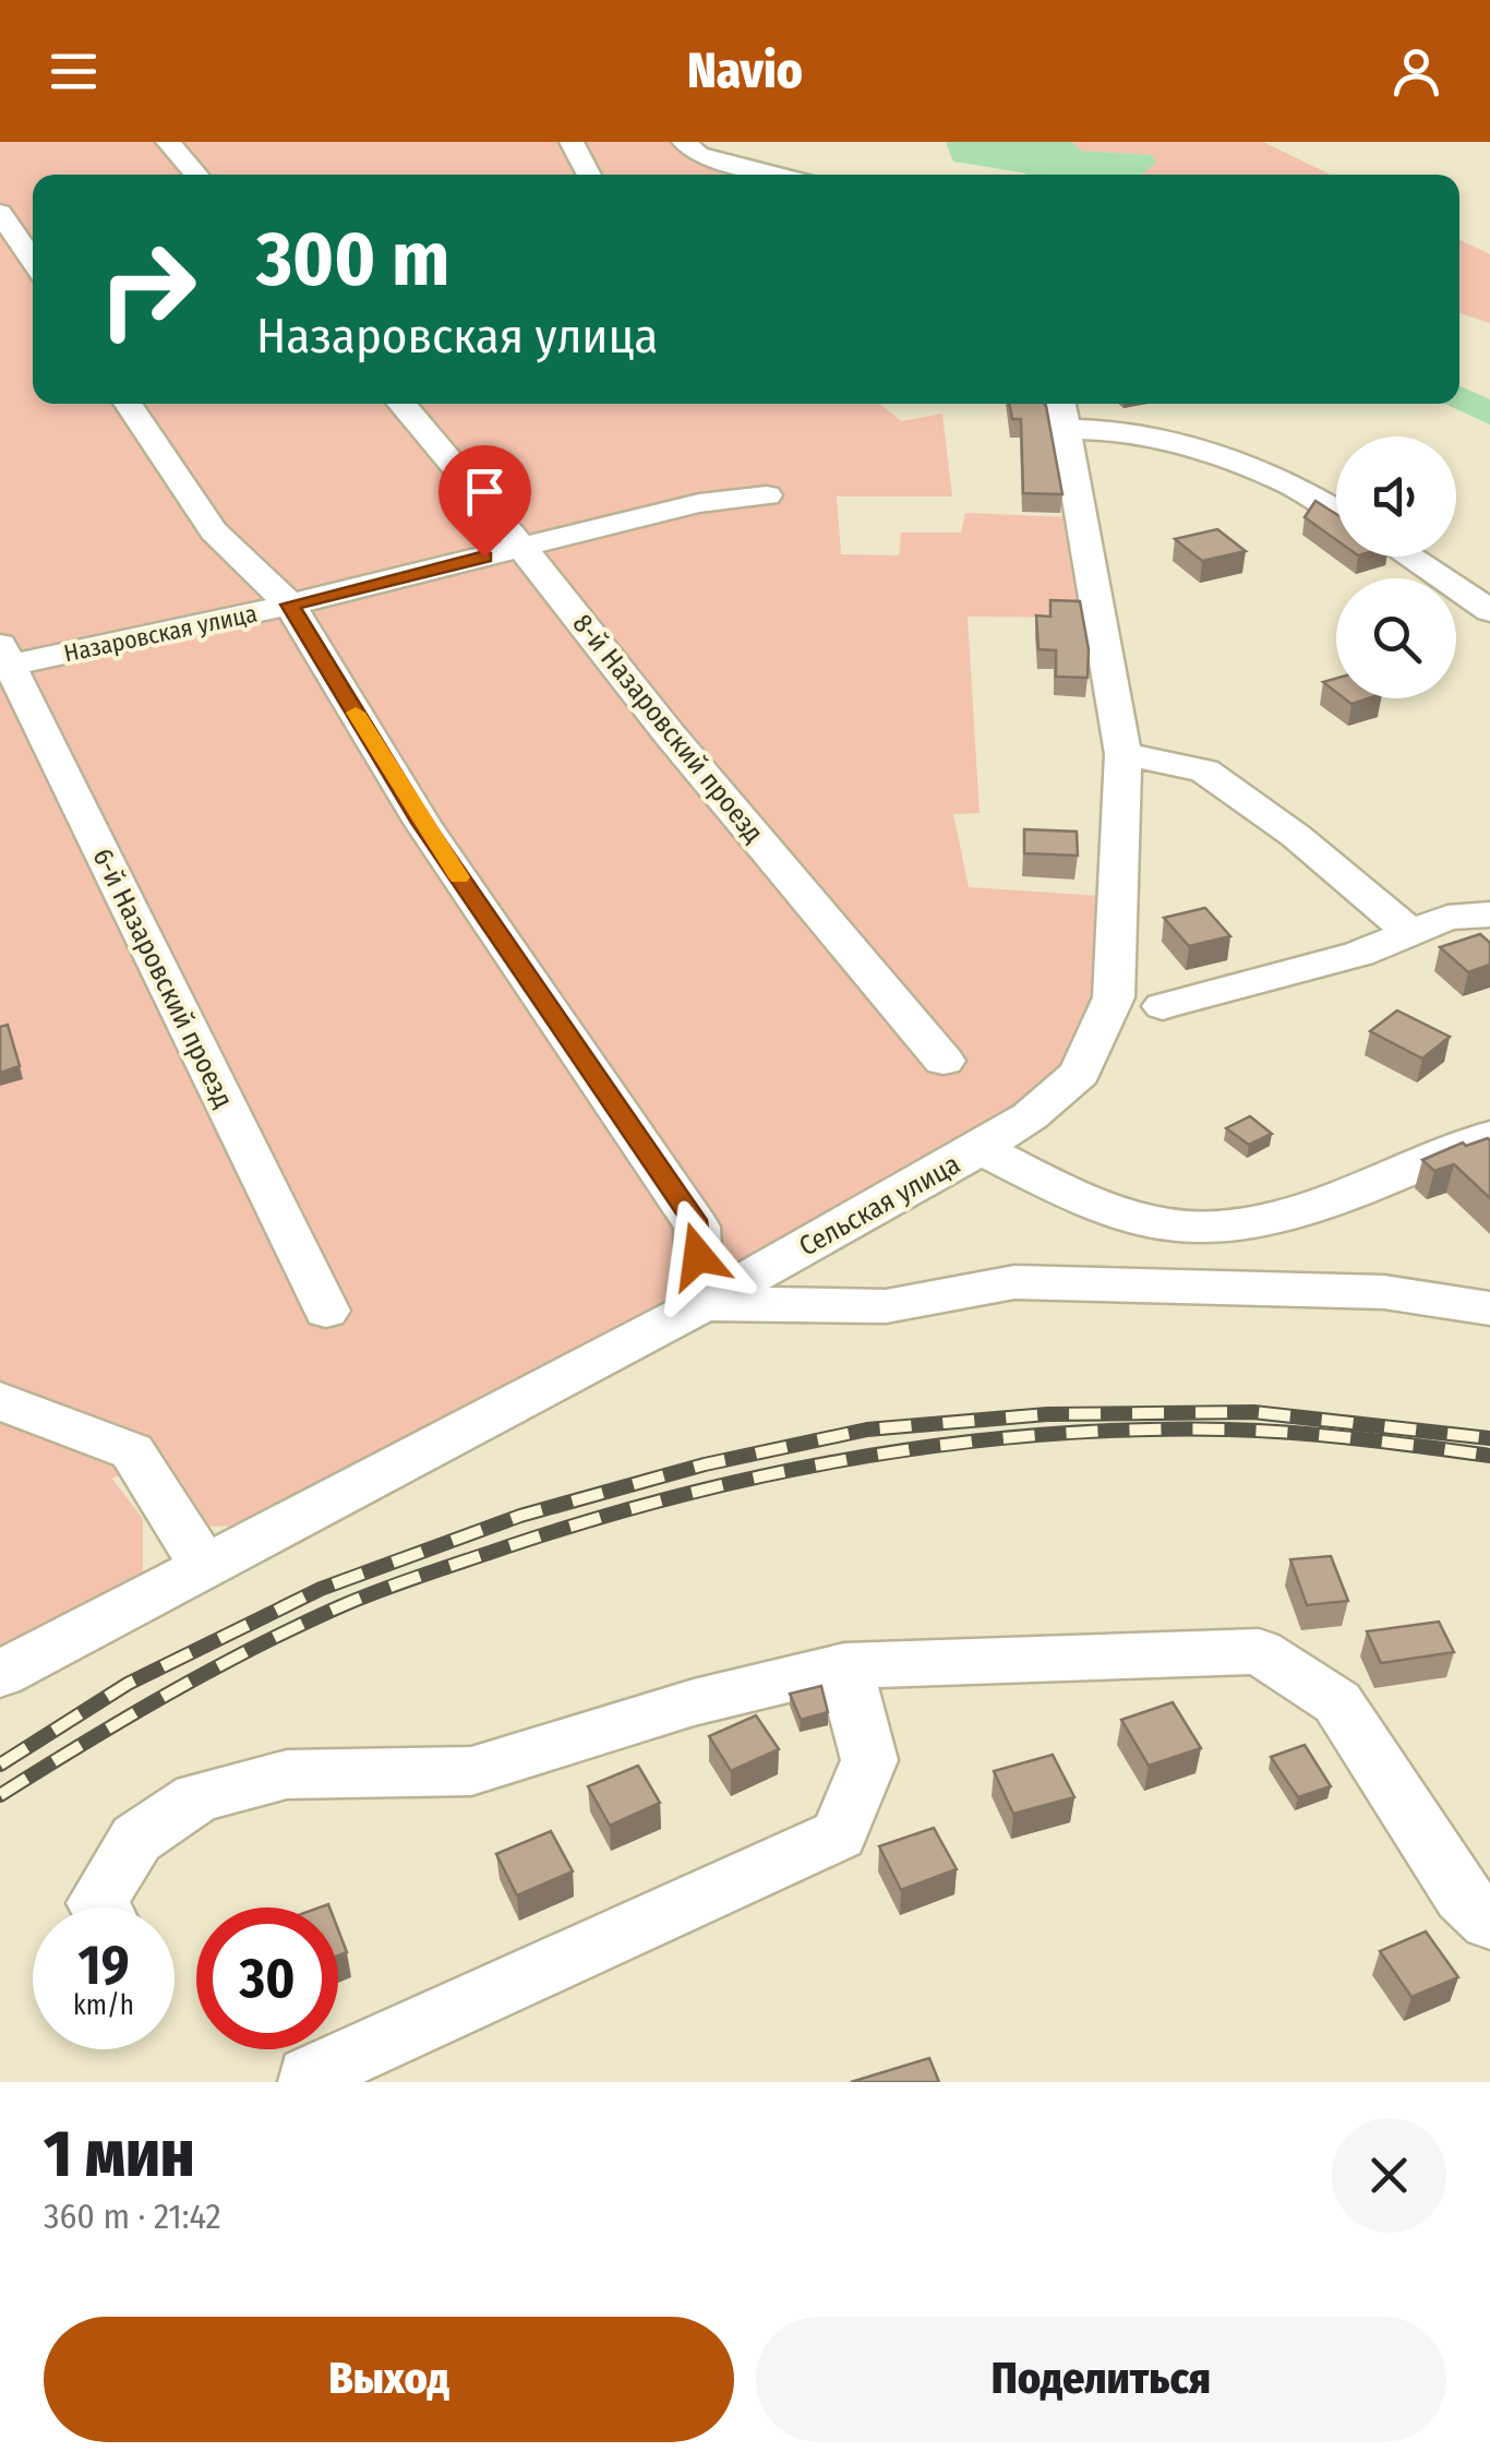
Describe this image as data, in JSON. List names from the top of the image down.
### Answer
{
  "streets": {
    "street": [
      "Назаровская улица",
      "8-й Назаровский проезд",
      "6-й Назаровский проезд",
      "Сельская улица"
    ]
  },
  "crossings": [
    ["Назаровская улица", "8-й Назаровский проезд"],
    ["Назаровская улица", "6-й Назаровский проезд"]
  ],
  "page": {
    "header": "Navio",
    "turn": ["300 m", "Назаровская улица"],
    "speed": "19 km/h",
    "limit": "30",
    "heading": ["1 мин", "360 m · 21:42"],
    "buttons": ["Выход", "Поделиться"]
  }
}
